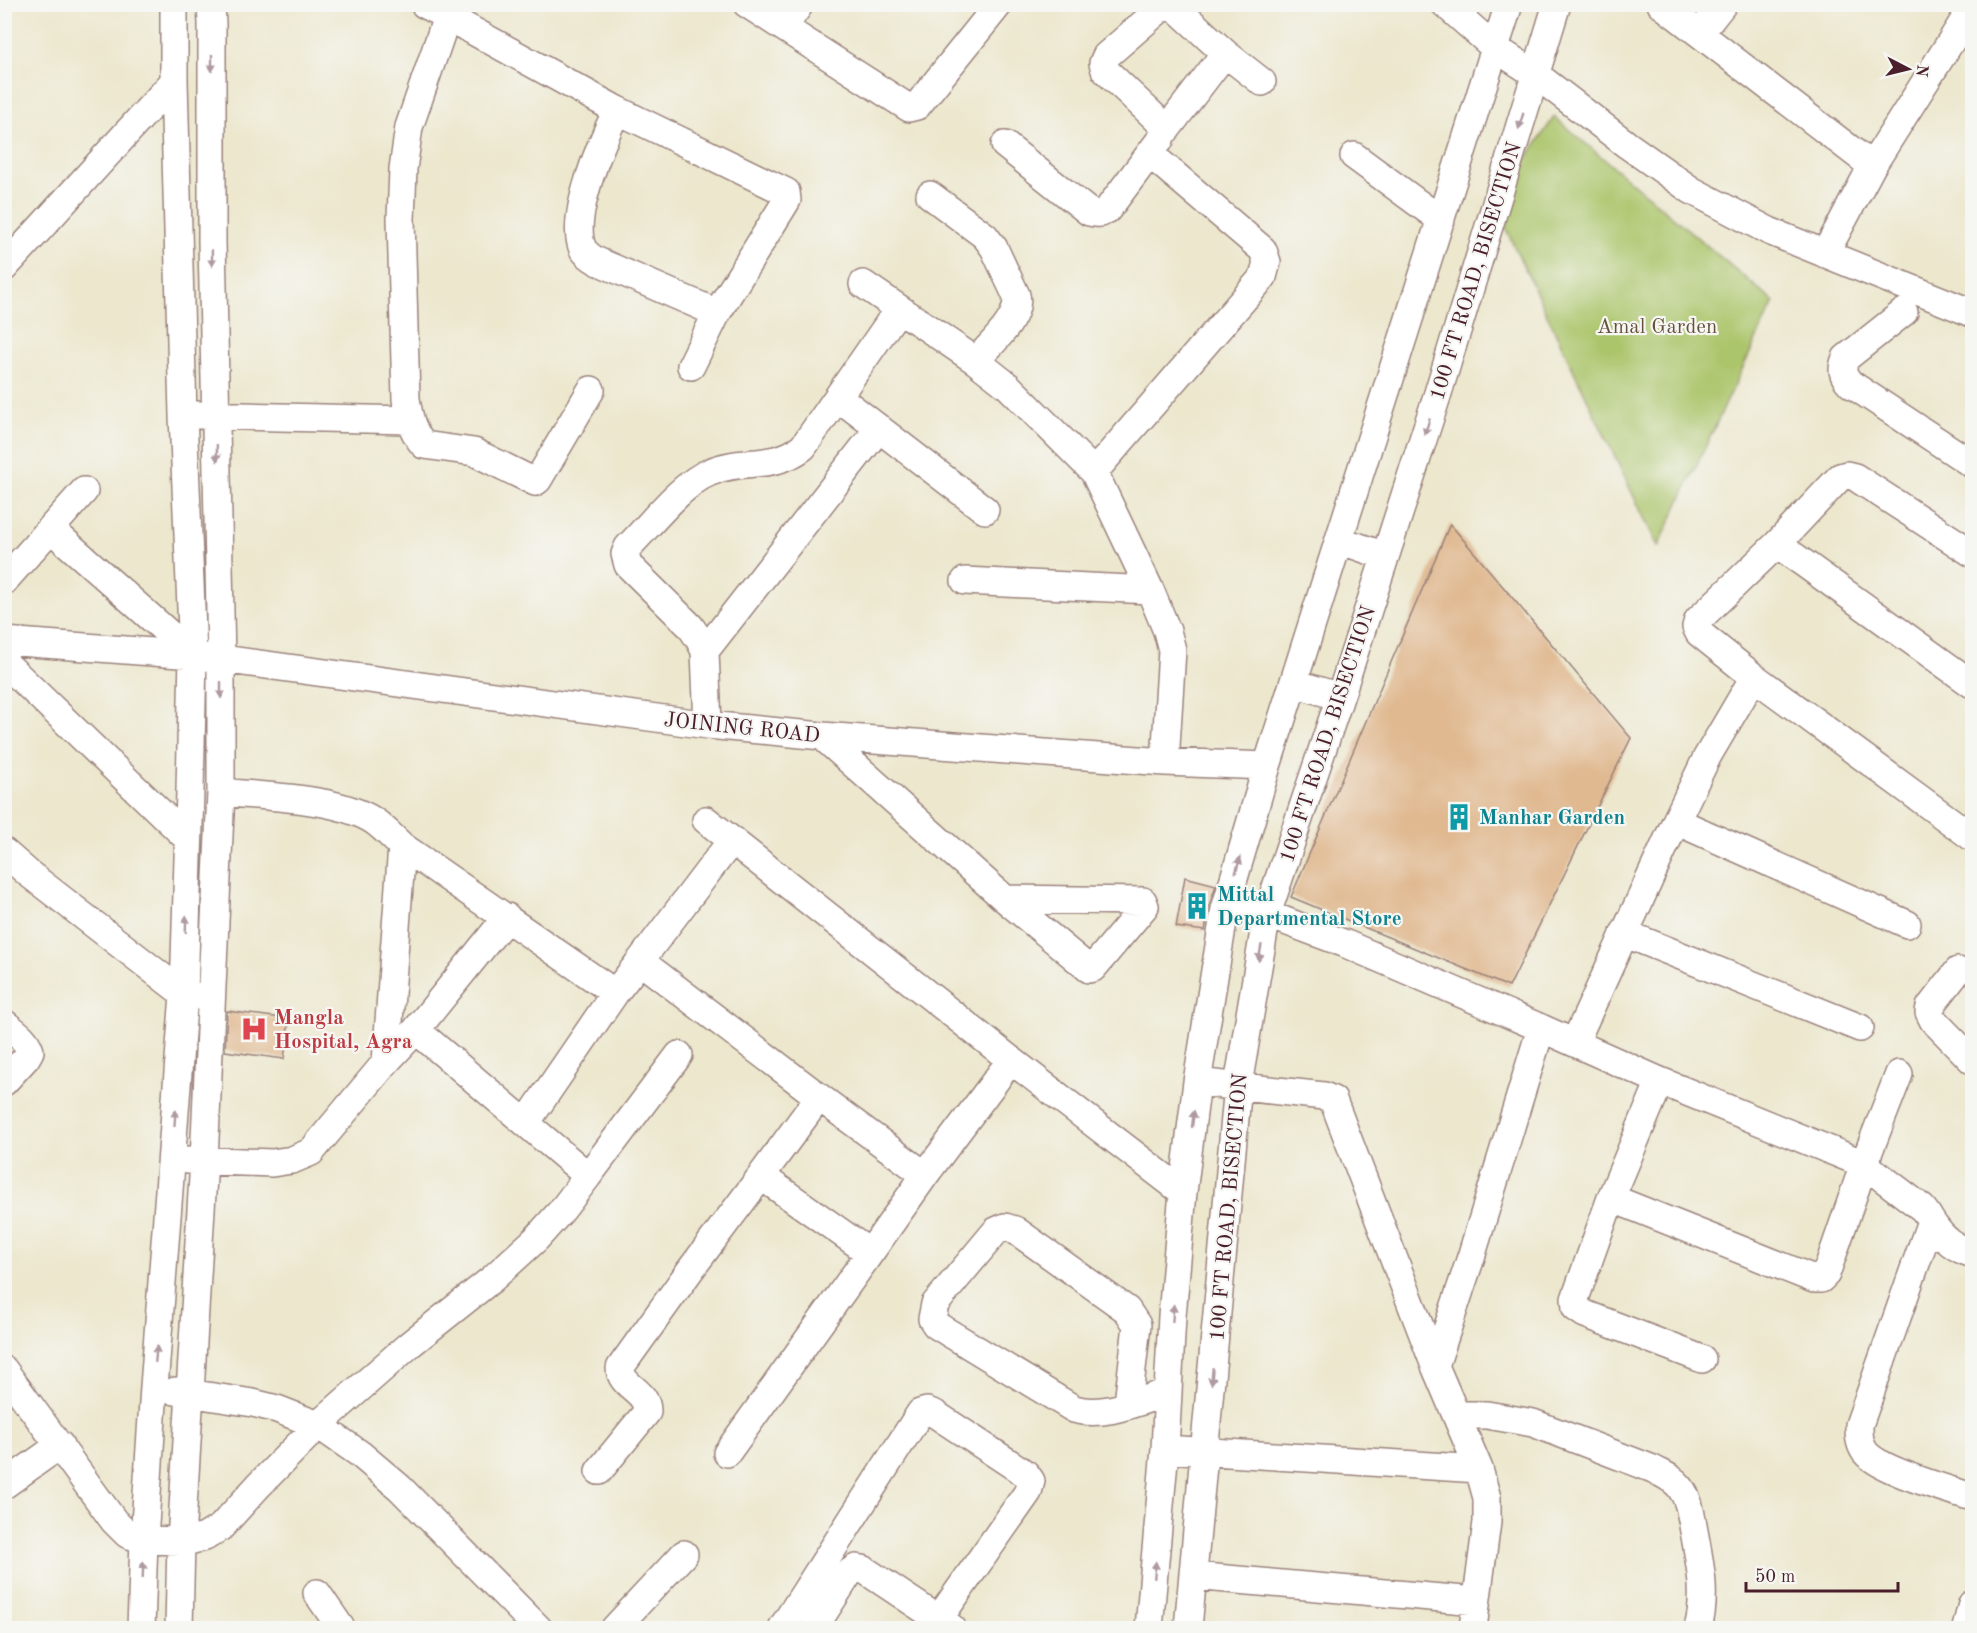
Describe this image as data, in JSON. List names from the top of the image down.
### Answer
{
  "streets": {
    "street": ["100 FT ROAD, BISECTION", "JOINING ROAD"]
  },
  "crossings": [
    ["100 FT ROAD, BISECTION", "JOINING ROAD"]
  ],
  "parks": ["Amal Garden"],
  "places": {
    "building": ["Manhar Garden", "Mittal Departmental Store"],
    "hospital": ["Mangla Hospital, Agra"]
  },
  "scale_bar": "50 m",
  "north": "right"
}
